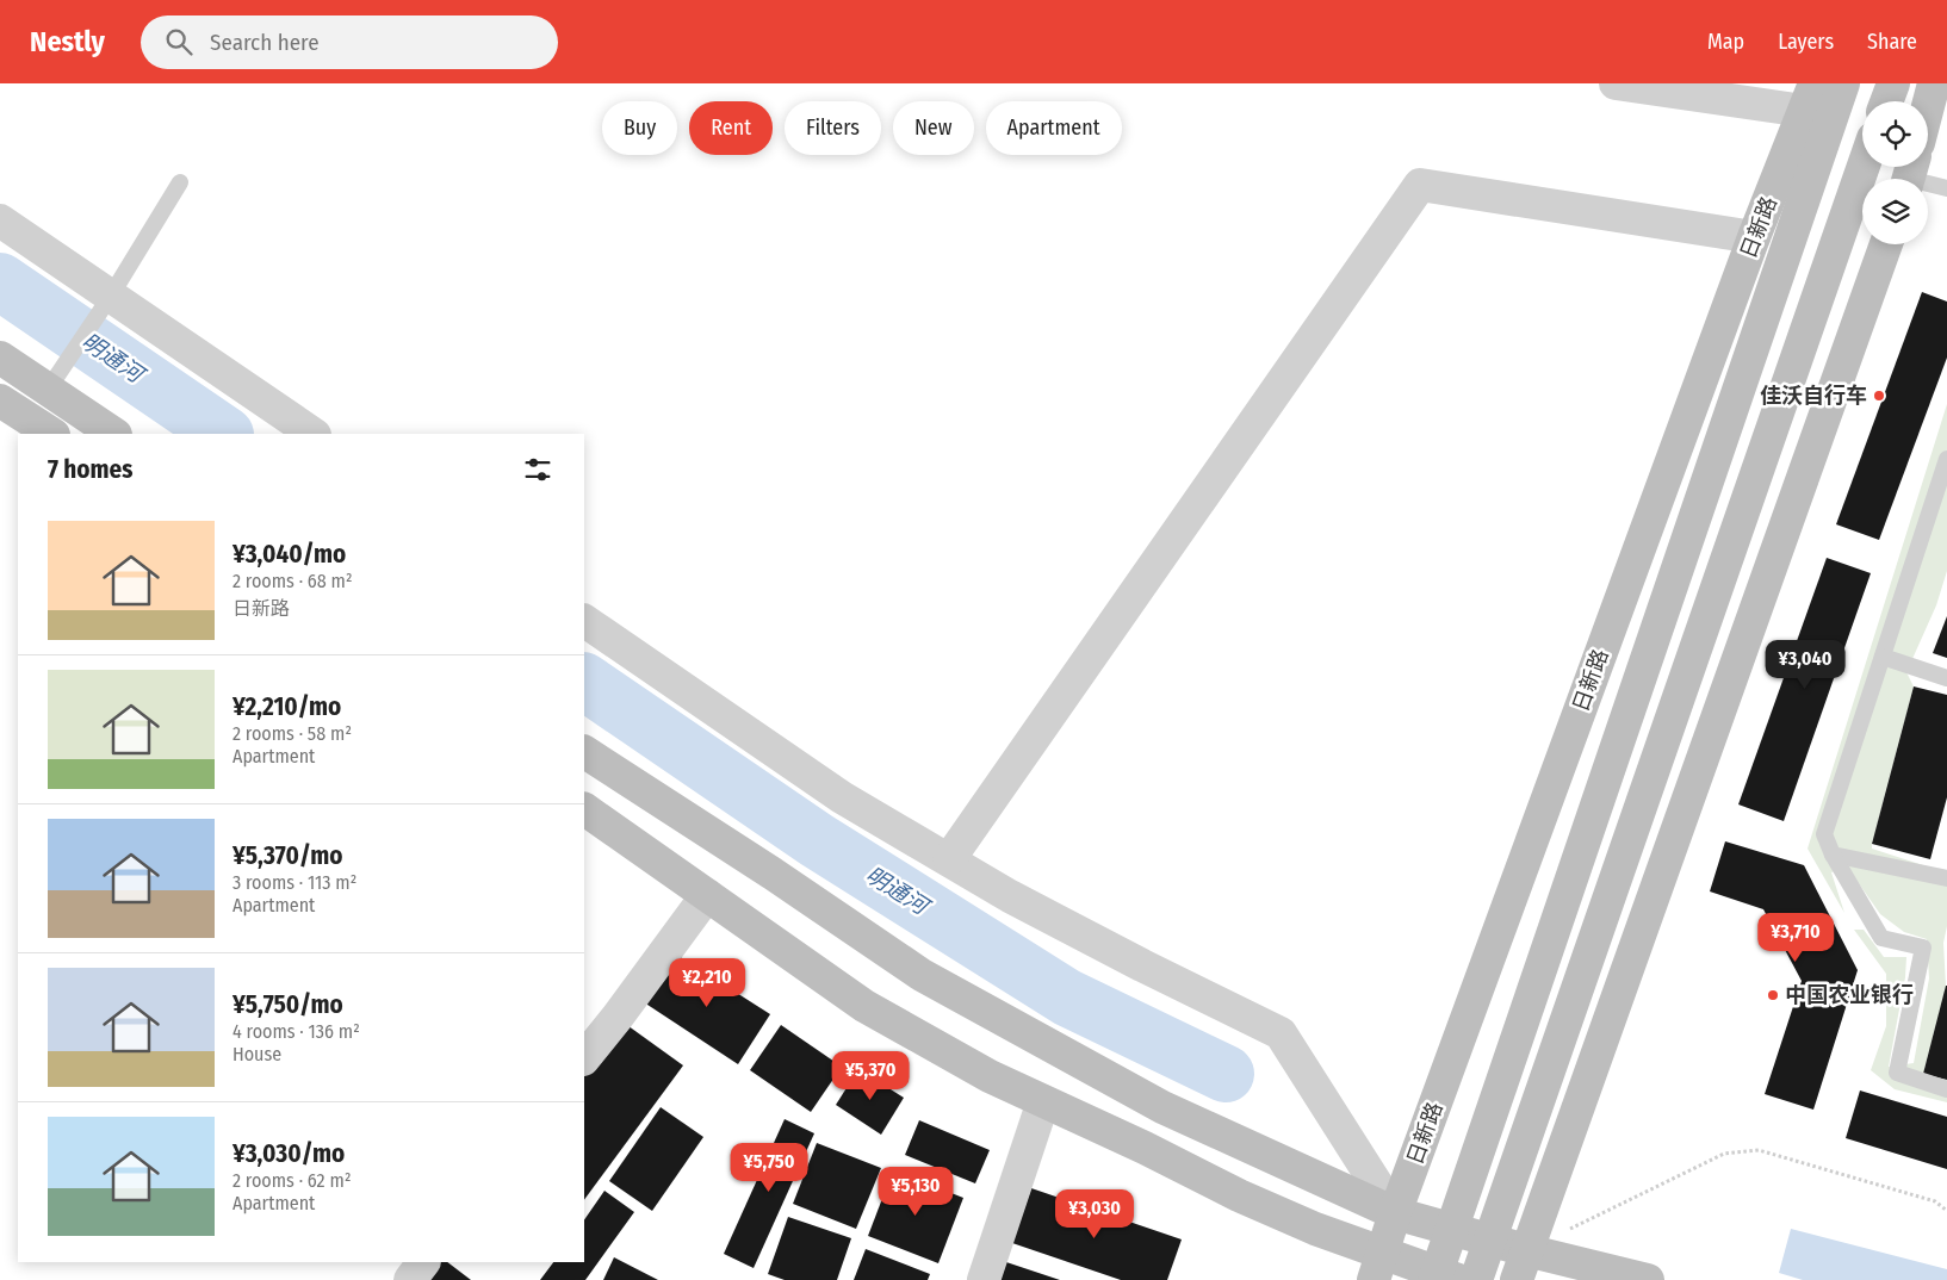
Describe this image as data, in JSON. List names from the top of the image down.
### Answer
{
  "streets": {
    "main road": ["日新路"]
  },
  "water": ["明通河"],
  "places": ["佳沃自行车", "中国农业银行"],
  "page": {
    "header": "Nestly",
    "search": "Search here",
    "nav": ["Map", "Layers", "Share"],
    "chip": [
      "Buy",
      "Rent",
      "Filters",
      "New",
      "Apartment"
    ],
    "heading": "7 homes",
    "list": [
      {
        "name": "¥3,040/mo",
        "note": "2 rooms · 68 m² · 日新路"
      },
      {
        "name": "¥2,210/mo",
        "note": "2 rooms · 58 m² · Apartment"
      },
      {
        "name": "¥5,370/mo",
        "note": "3 rooms · 113 m² · Apartment"
      },
      {
        "name": "¥5,750/mo",
        "note": "4 rooms · 136 m² · House"
      },
      {
        "name": "¥3,030/mo",
        "note": "2 rooms · 62 m² · Apartment"
      }
    ],
    "price": [
      "¥3,040",
      "¥3,710",
      "¥2,210",
      "¥5,370",
      "¥5,750",
      "¥5,130",
      "¥3,030"
    ]
  }
}
